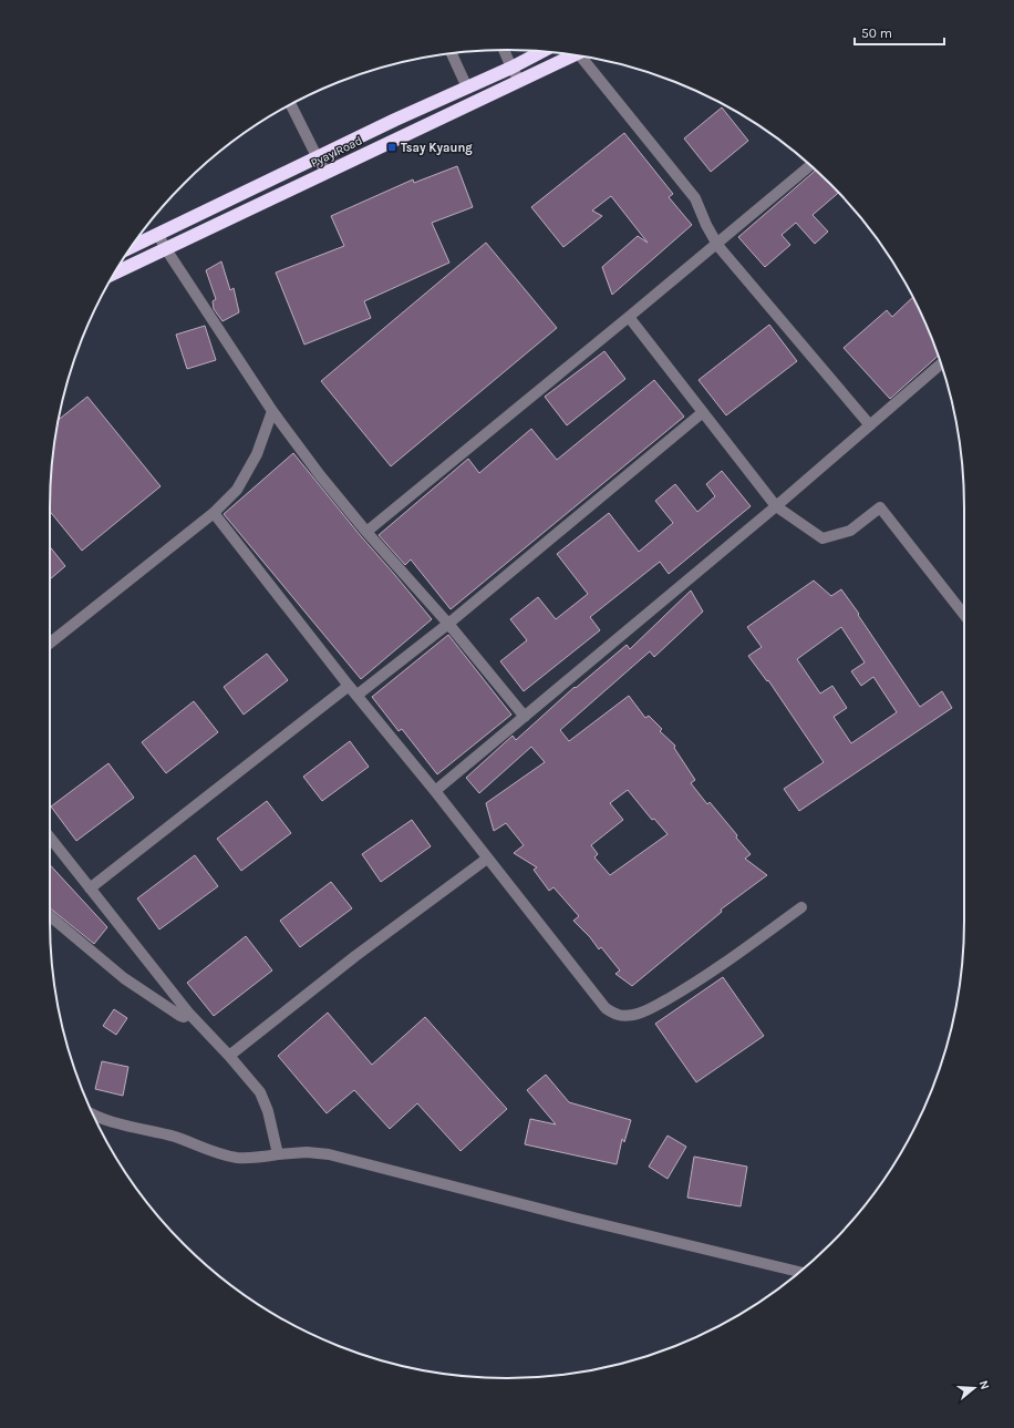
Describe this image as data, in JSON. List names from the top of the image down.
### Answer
{
  "streets": {
    "highway": ["Pyay Road"]
  },
  "places": {
    "transit": ["Tsay Kyaung"]
  },
  "scale_bar": "50 m",
  "north": "right"
}
